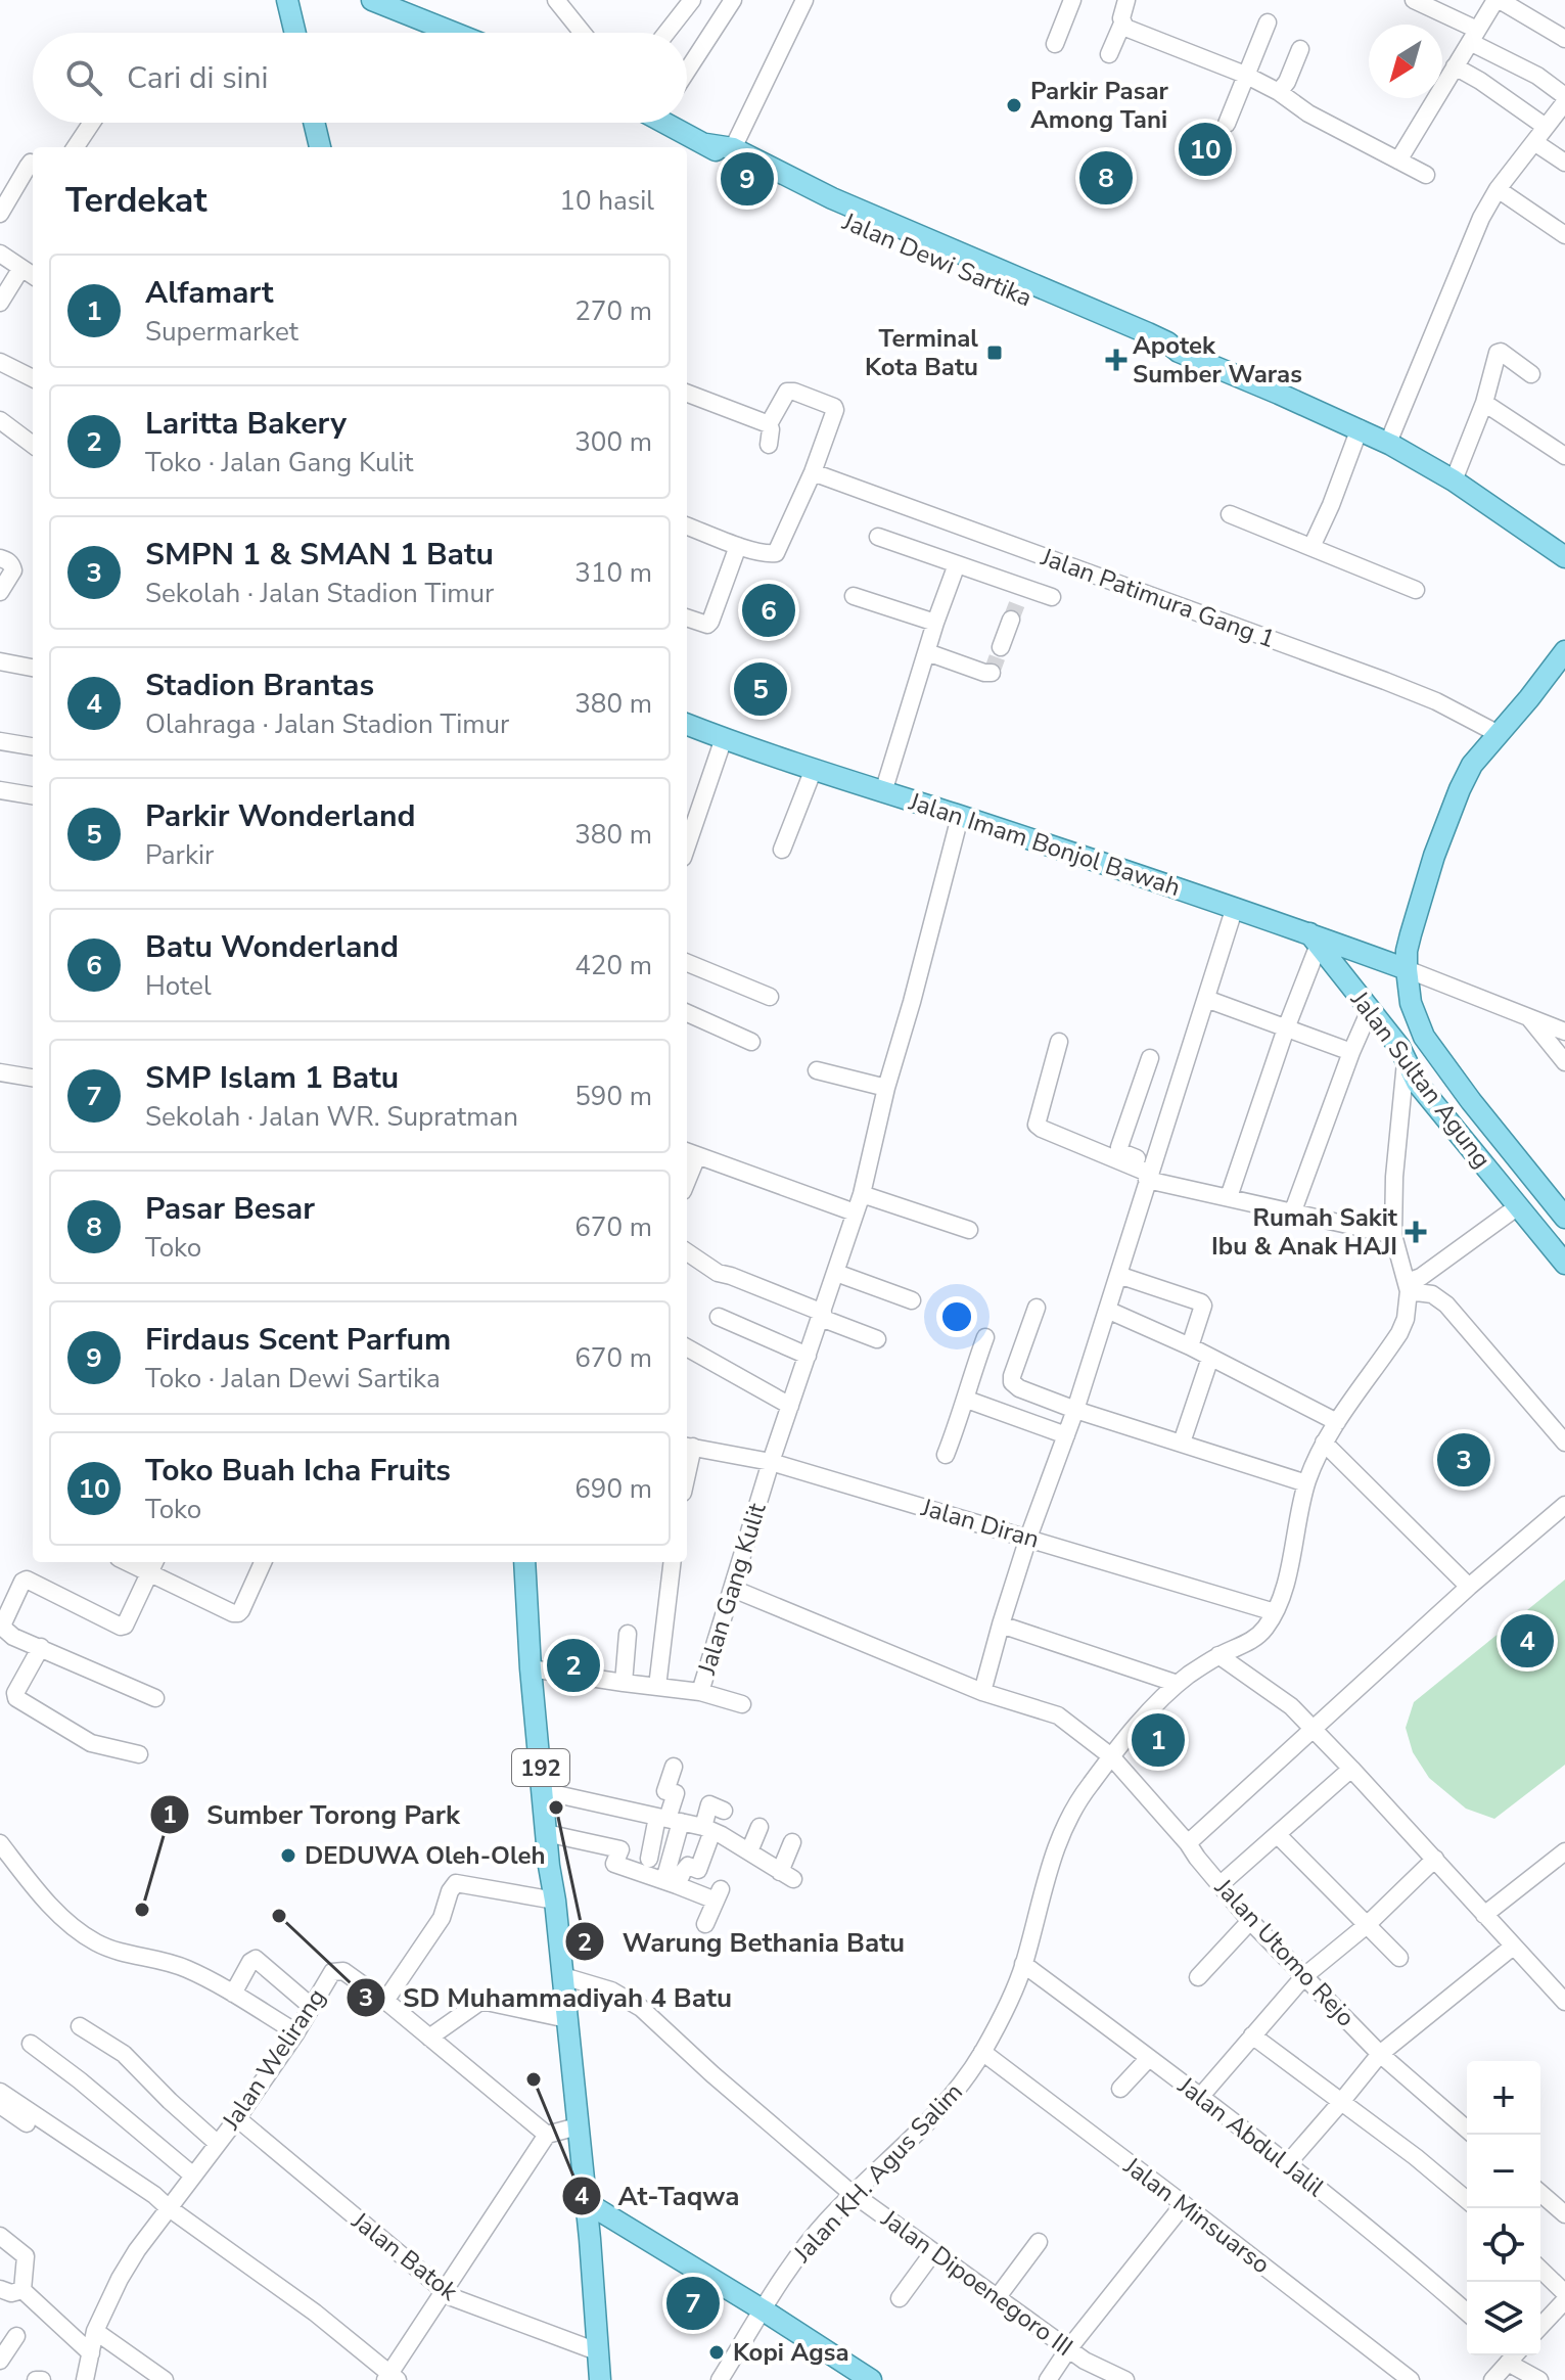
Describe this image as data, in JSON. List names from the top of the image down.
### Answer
{
  "streets": {
    "main road": [
      "Jalan Dewi Sartika",
      "Jalan Imam Bonjol Bawah",
      "Jalan Sultan Agung",
      "192"
    ],
    "street": [
      "Jalan Patimura Gang 1",
      "Jalan Diran",
      "Jalan Gang Kulit",
      "Jalan Utomo Rejo",
      "Jalan Welirang",
      "Jalan Abdul Jalil",
      "Jalan KH. Agus Salim",
      "Jalan Minsuarso",
      "Jalan Batok",
      "Jalan Dipoenegoro III"
    ]
  },
  "crossings": [
    ["Jalan Imam Bonjol Bawah", "Jalan Sultan Agung"],
    ["Jalan Imam Bonjol Bawah", "Jalan Gang Kulit"],
    ["Jalan Sultan Agung", "Jalan KH. Agus Salim"],
    ["Jalan Diran", "Jalan Gang Kulit"],
    ["Jalan Diran", "Jalan KH. Agus Salim"],
    ["Jalan Gang Kulit", "192"],
    ["Jalan Gang Kulit", "Jalan Utomo Rejo"],
    ["192", "Jalan Batok"],
    ["192", "Jalan Dipoenegoro III"],
    ["Jalan Utomo Rejo", "Jalan KH. Agus Salim"],
    ["Jalan Welirang", "Jalan Batok"],
    ["Jalan Abdul Jalil", "Jalan KH. Agus Salim"],
    ["Jalan KH. Agus Salim", "Jalan Minsuarso"],
    ["Jalan KH. Agus Salim", "Jalan Dipoenegoro III"]
  ],
  "places": {
    "other": [
      "Parkir Pasar Among Tani",
      "Warung Bethania Batu",
      "DEDUWA Oleh-Oleh",
      "Sumber Torong Park",
      "SD Muhammadiyah 4 Batu",
      "At-Taqwa",
      "Kopi Agsa"
    ],
    "transit": ["Terminal Kota Batu"],
    "health": ["Apotek Sumber Waras", "Rumah Sakit Ibu & Anak HAJI"]
  },
  "north": "bottom left",
  "page": {
    "search": "Cari di sini",
    "pins": [
      "10",
      "8",
      "9",
      "6",
      "5",
      "3",
      "4",
      "2",
      "1",
      "7"
    ],
    "heading": ["Terdekat", "10 hasil"],
    "list": [
      {
        "mark": "1",
        "name": "Alfamart",
        "note": "Supermarket",
        "value": "270 m"
      },
      {
        "mark": "2",
        "name": "Laritta Bakery",
        "note": "Toko · Jalan Gang Kulit",
        "value": "300 m"
      },
      {
        "mark": "3",
        "name": "SMPN 1 & SMAN 1 Batu",
        "note": "Sekolah · Jalan Stadion Timur",
        "value": "310 m"
      },
      {
        "mark": "4",
        "name": "Stadion Brantas",
        "note": "Olahraga · Jalan Stadion Timur",
        "value": "380 m"
      },
      {
        "mark": "5",
        "name": "Parkir Wonderland",
        "note": "Parkir",
        "value": "380 m"
      },
      {
        "mark": "6",
        "name": "Batu Wonderland",
        "note": "Hotel",
        "value": "420 m"
      },
      {
        "mark": "7",
        "name": "SMP Islam 1 Batu",
        "note": "Sekolah · Jalan WR. Supratman",
        "value": "590 m"
      },
      {
        "mark": "8",
        "name": "Pasar Besar",
        "note": "Toko",
        "value": "670 m"
      },
      {
        "mark": "9",
        "name": "Firdaus Scent Parfum",
        "note": "Toko · Jalan Dewi Sartika",
        "value": "670 m"
      },
      {
        "mark": "10",
        "name": "Toko Buah Icha Fruits",
        "note": "Toko",
        "value": "690 m"
      }
    ],
    "map_buttons": ["+", "−"]
  }
}
